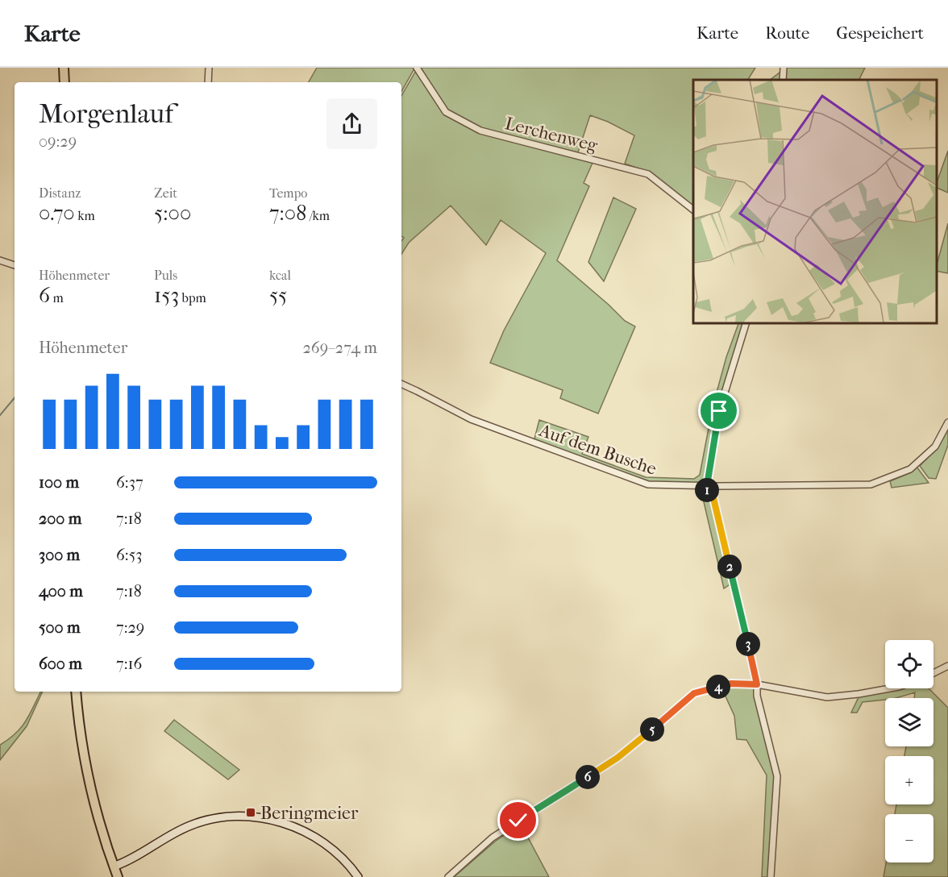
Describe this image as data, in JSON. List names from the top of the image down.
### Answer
{
  "streets": {
    "street": ["Lerchenweg", "Auf dem Busche"]
  },
  "places": {
    "transit": ["Beringmeier"]
  },
  "page": {
    "header": "Karte",
    "nav": ["Karte", "Route", "Gespeichert"],
    "heading": ["Morgenlauf", "09:29"],
    "stats": [
      ["Distanz", "0.70 km"],
      ["Zeit", "5:00"],
      ["Tempo", "7:08 /km"],
      ["Höhenmeter", "6 m"],
      ["Puls", "153 bpm"],
      ["kcal", "55"]
    ],
    "chart": ["Höhenmeter", "269–274 m"],
    "list": [
      {
        "name": "100 m",
        "note": "6:37"
      },
      {
        "name": "200 m",
        "note": "7:18"
      },
      {
        "name": "300 m",
        "note": "6:53"
      },
      {
        "name": "400 m",
        "note": "7:18"
      },
      {
        "name": "500 m",
        "note": "7:29"
      },
      {
        "name": "600 m",
        "note": "7:16"
      }
    ],
    "pins": [
      "1",
      "2",
      "3",
      "4",
      "5",
      "6"
    ],
    "map_buttons": ["+", "−"]
  }
}
